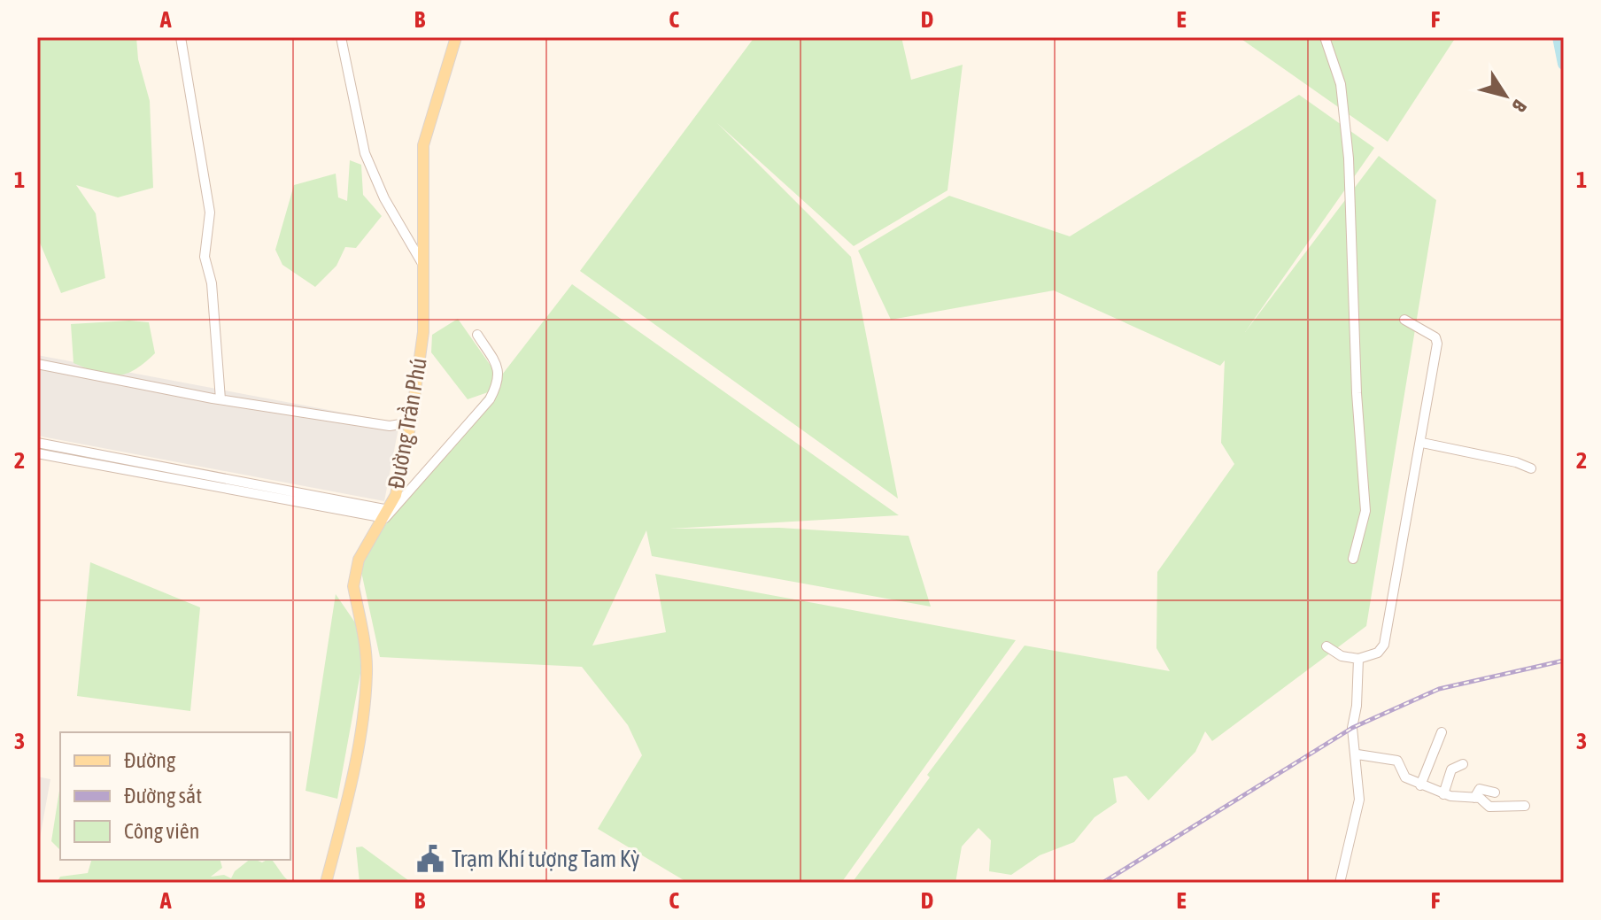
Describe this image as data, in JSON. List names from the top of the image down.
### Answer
{
  "streets": {
    "main road": ["Đường Trần Phú"]
  },
  "places": {
    "public building": ["Trạm Khí tượng Tam Kỳ"]
  },
  "legend": ["Đường", "Đường sắt", "Công viên"],
  "north": "bottom right",
  "grid": {
    "columns": [
      "A",
      "B",
      "C",
      "D",
      "E",
      "F"
    ],
    "rows": ["1", "2", "3"]
  }
}
